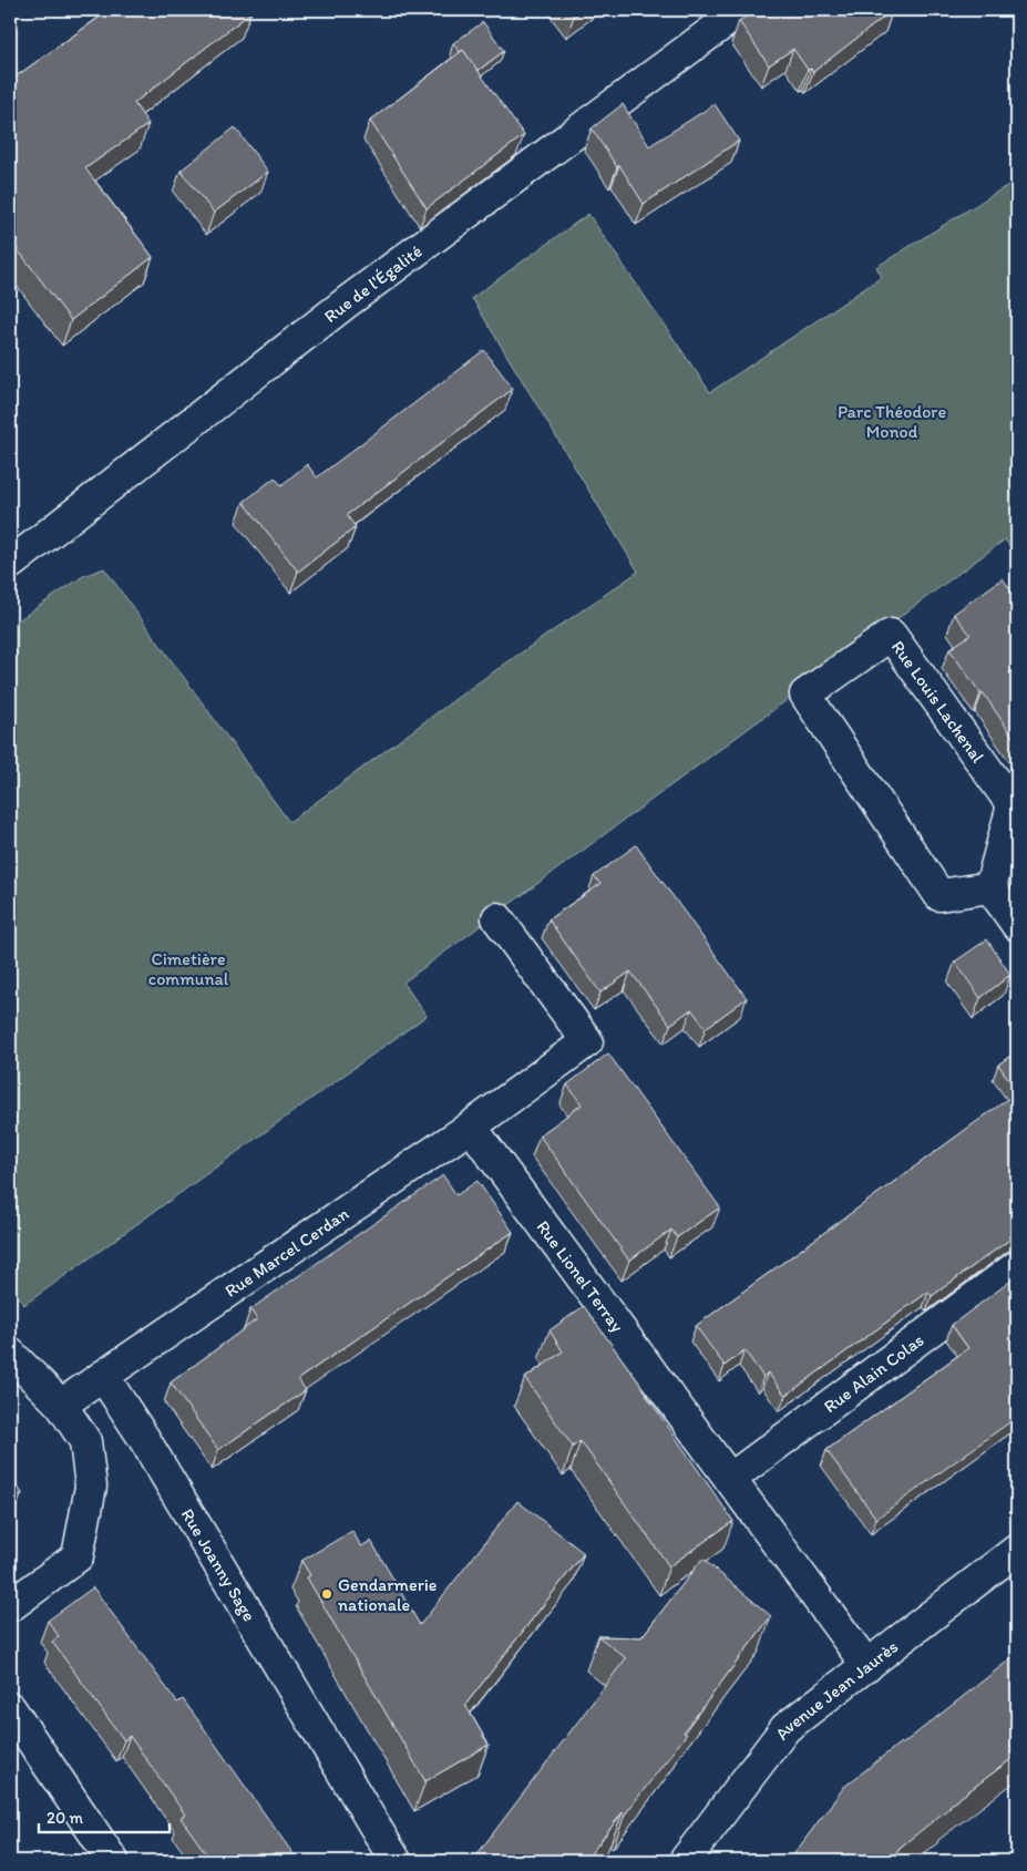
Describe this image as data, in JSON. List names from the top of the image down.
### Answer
{
  "streets": {
    "street": [
      "Rue de l'Égalité",
      "Rue Louis Lachenal",
      "Rue Marcel Cerdan",
      "Rue Lionel Terray",
      "Rue Alain Colas",
      "Rue Joanny Sage",
      "Avenue Jean Jaurès"
    ]
  },
  "crossings": [
    ["Rue Marcel Cerdan", "Rue Lionel Terray"],
    ["Rue Marcel Cerdan", "Rue Joanny Sage"],
    ["Rue Lionel Terray", "Rue Alain Colas"],
    ["Rue Lionel Terray", "Avenue Jean Jaurès"]
  ],
  "parks": ["Parc Théodore Monod", "Cimetière communal"],
  "places": ["Gendarmerie nationale"],
  "scale_bar": "20 m"
}
